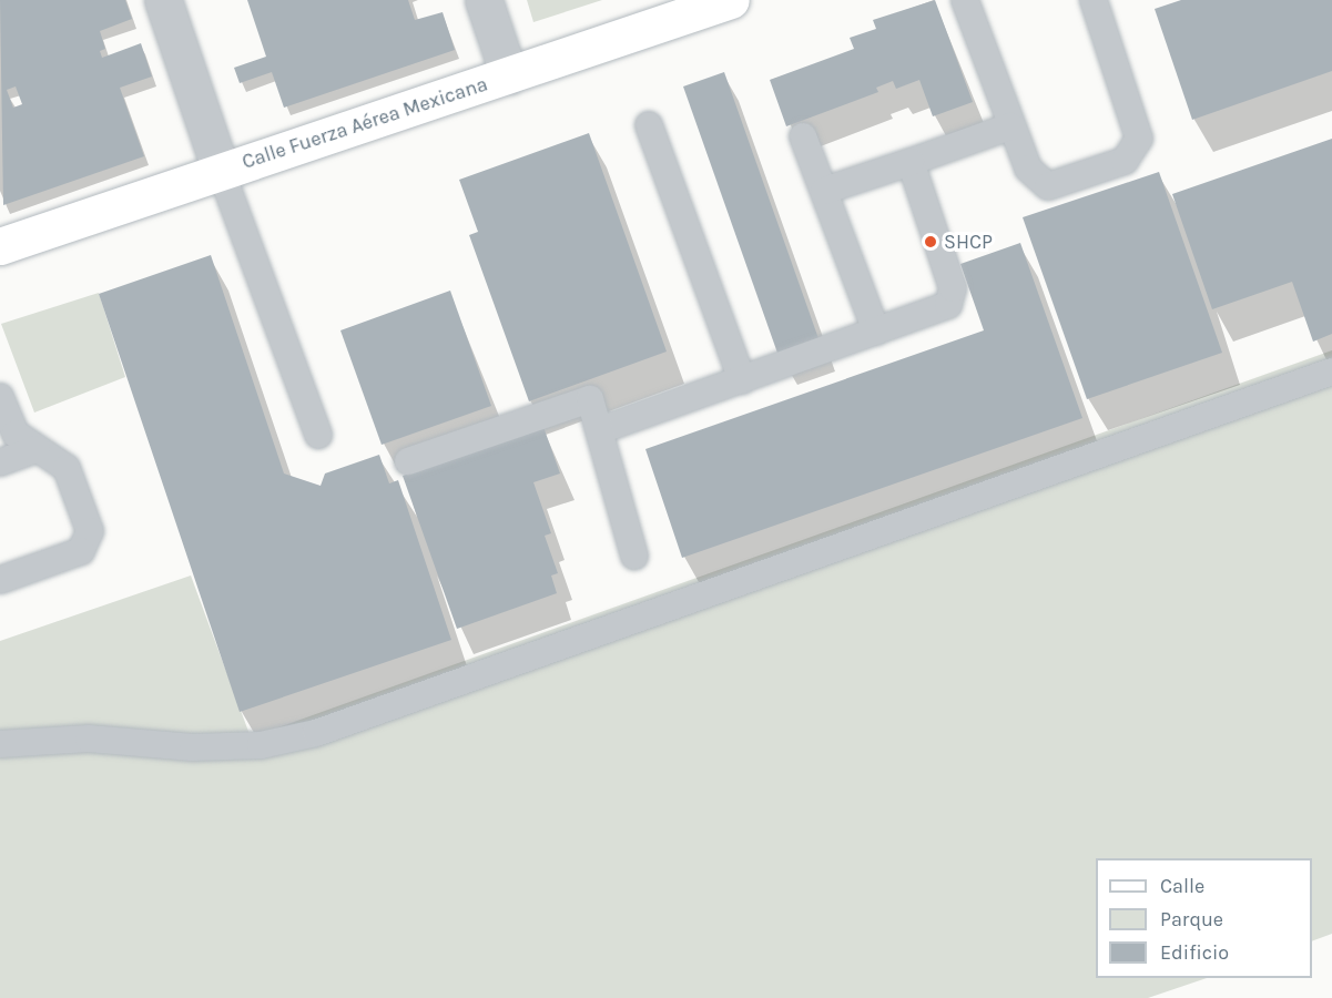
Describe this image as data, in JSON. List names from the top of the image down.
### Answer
{
  "streets": {
    "main road": ["Calle Fuerza Aérea Mexicana"]
  },
  "places": ["SHCP"],
  "legend": ["Calle", "Parque", "Edificio"]
}
